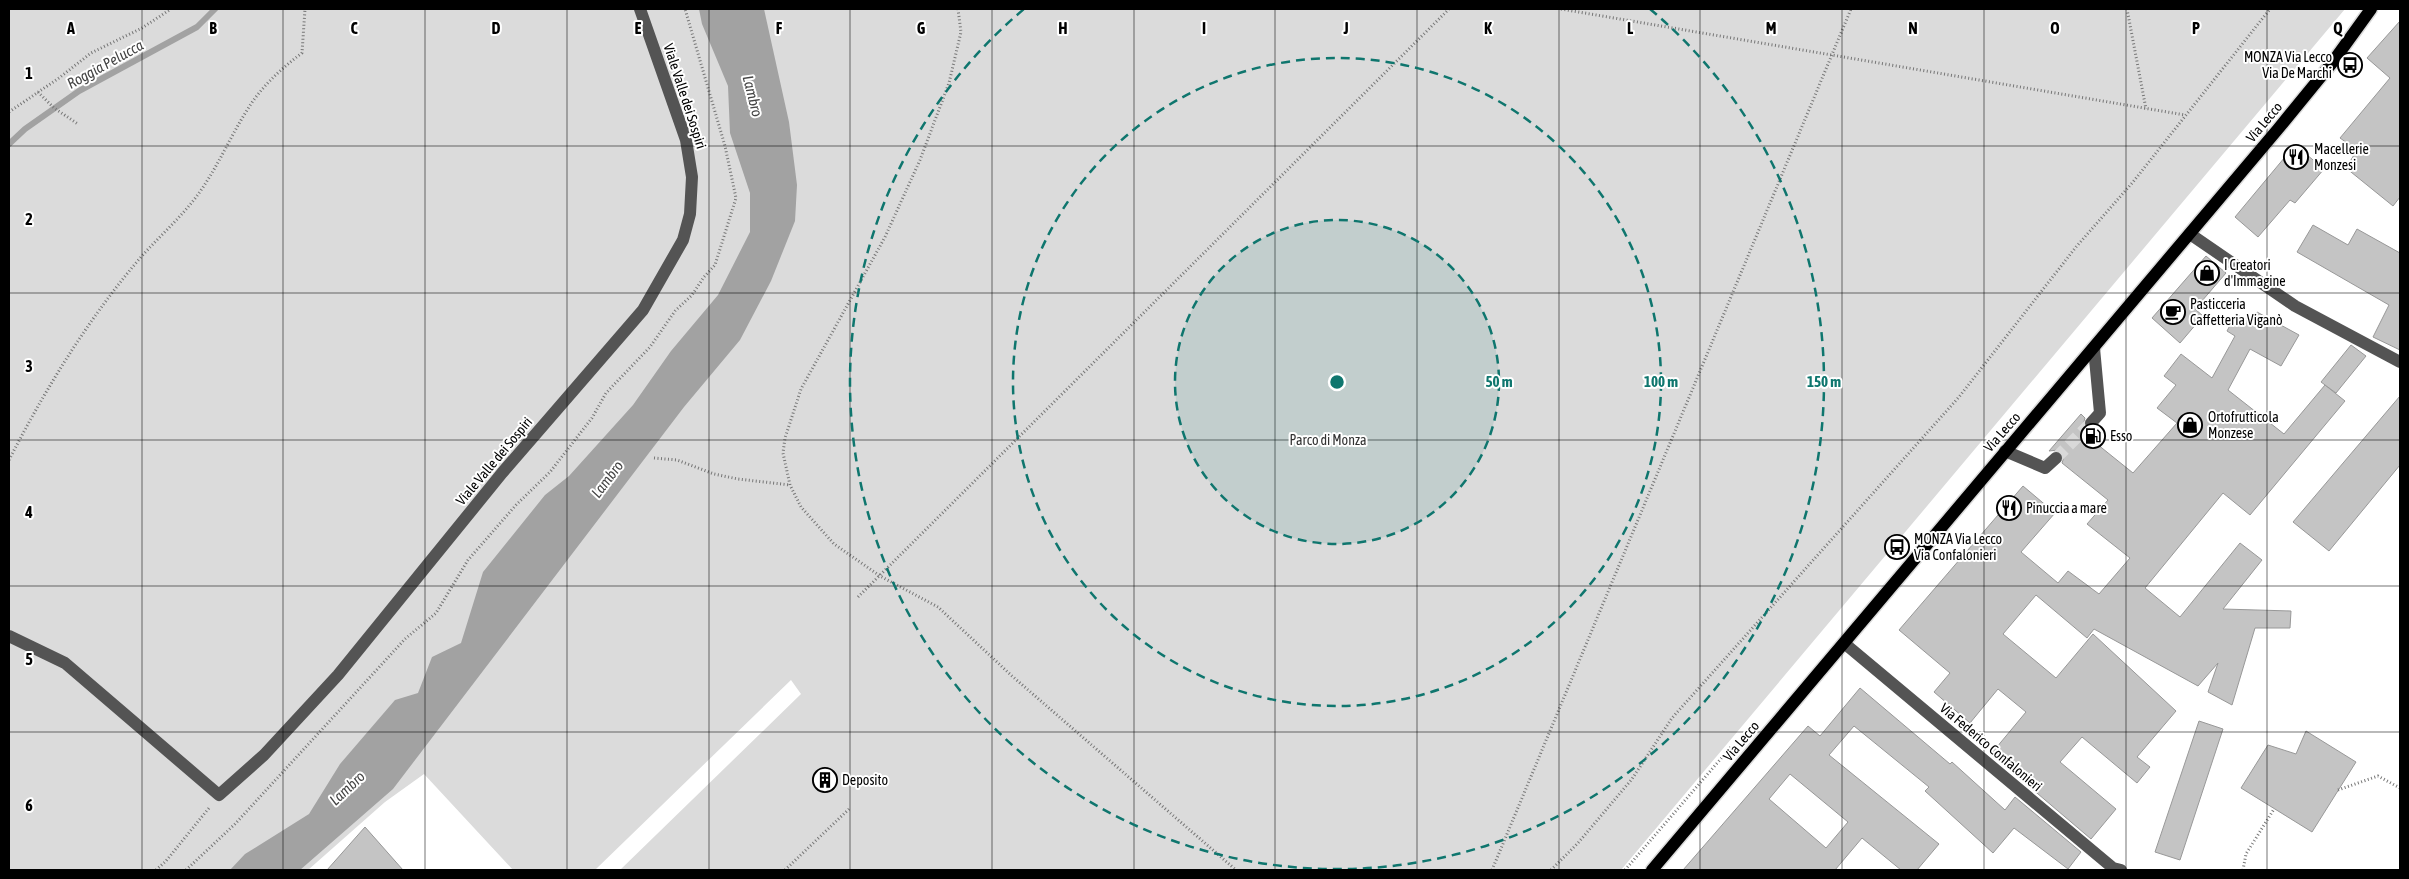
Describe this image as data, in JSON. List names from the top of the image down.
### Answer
{
  "streets": {
    "main road": ["Via Lecco"],
    "street": ["Viale Valle dei Sospiri", "Via Federico Confalonieri"]
  },
  "crossings": [
    ["Via Lecco", "Via Federico Confalonieri"]
  ],
  "water": ["Roggia Pelucca", "Lambro"],
  "parks": ["Parco di Monza"],
  "places": {
    "bus stop": ["MONZA Via Lecco Via De Marchi", "MONZA Via Lecco Via Confalonieri"],
    "restaurant": ["Macellerie Monzesi", "Pinuccia a mare"],
    "shop": ["I Creatori d'Immagine", "Ortofrutticola Monzese"],
    "cafe": ["Pasticceria Caffetteria Viganò"],
    "fuel station": ["Esso"],
    "building": ["Deposito"]
  },
  "grid": {
    "columns": [
      "A",
      "B",
      "C",
      "D",
      "E",
      "F",
      "G",
      "H",
      "I",
      "J",
      "K",
      "L",
      "M",
      "N",
      "O",
      "P",
      "Q"
    ],
    "rows": [
      "1",
      "2",
      "3",
      "4",
      "5",
      "6"
    ]
  },
  "rings": ["50 m", "100 m", "150 m"]
}
